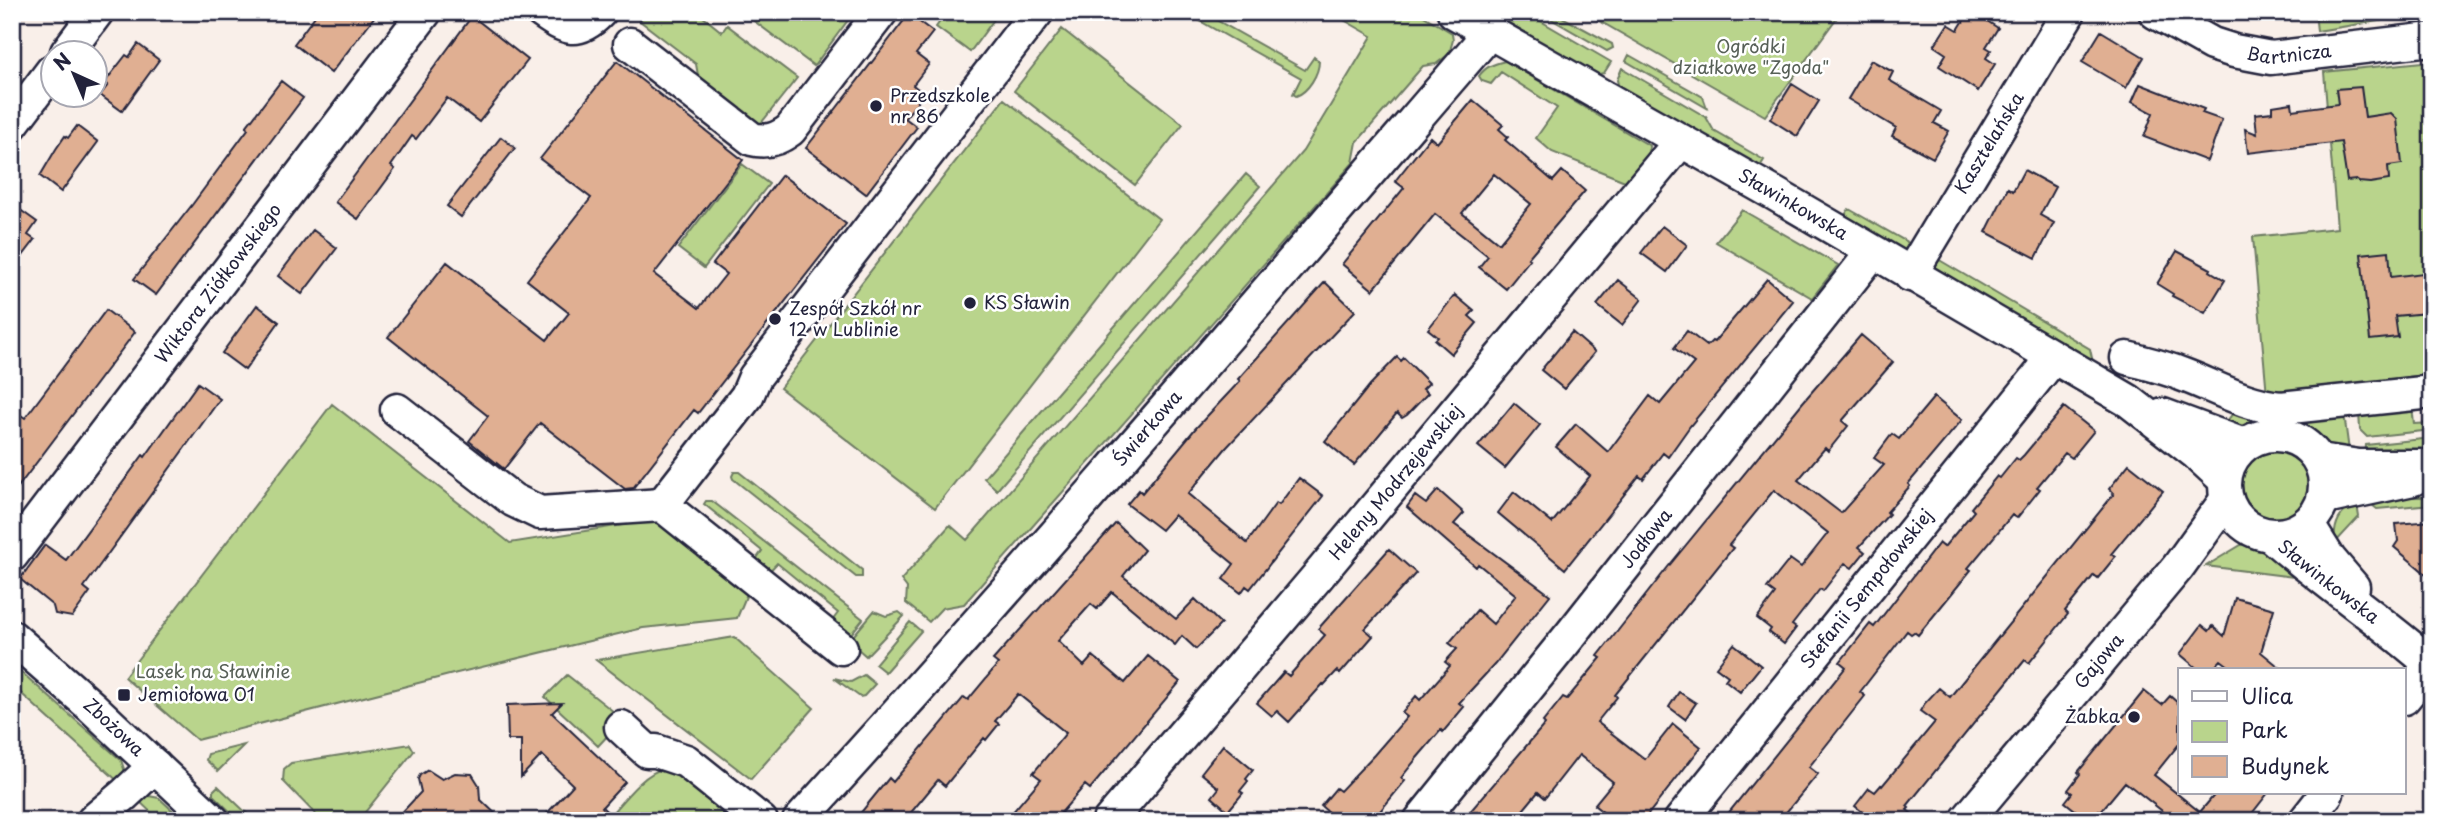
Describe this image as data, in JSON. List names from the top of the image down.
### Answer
{
  "streets": {
    "street": [
      "Bartnicza",
      "Kasztelańska",
      "Sławinkowska",
      "Wiktora Ziółkowskiego",
      "Świerkowa",
      "Heleny Modrzejewskiej",
      "Jodłowa",
      "Stefanii Sempołowskiej",
      "Gajowa",
      "Zbożowa"
    ]
  },
  "crossings": [
    ["Kasztelańska", "Sławinkowska"],
    ["Sławinkowska", "Świerkowa"],
    ["Sławinkowska", "Heleny Modrzejewskiej"],
    ["Sławinkowska", "Jodłowa"],
    ["Sławinkowska", "Stefanii Sempołowskiej"],
    ["Sławinkowska", "Gajowa"]
  ],
  "parks": ["Ogródki działkowe \"Zgoda\"", "Lasek na Sławinie"],
  "places": {
    "other": [
      "Przedszkole nr 86",
      "KS Sławin",
      "Zespół Szkół nr 12 w Lublinie",
      "Żabka"
    ],
    "transit": ["Jemiołowa 01"]
  },
  "legend": ["Ulica", "Park", "Budynek"],
  "north": "top left"
}
